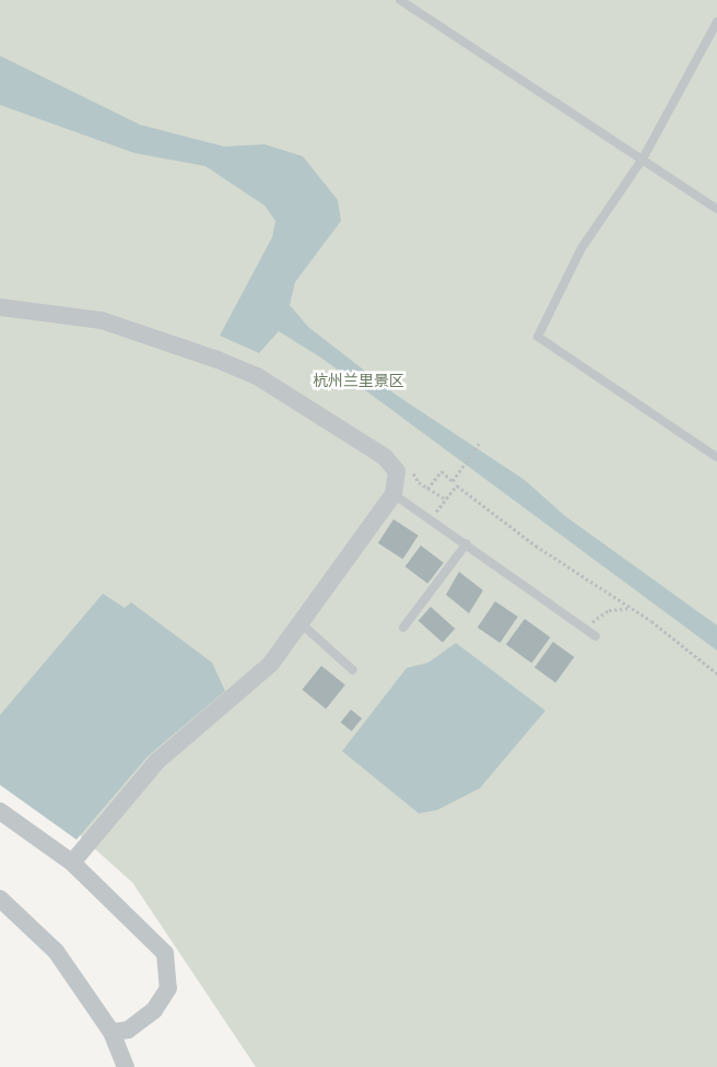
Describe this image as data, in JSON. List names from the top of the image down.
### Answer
{
  "parks": ["杭州兰里景区"]
}
